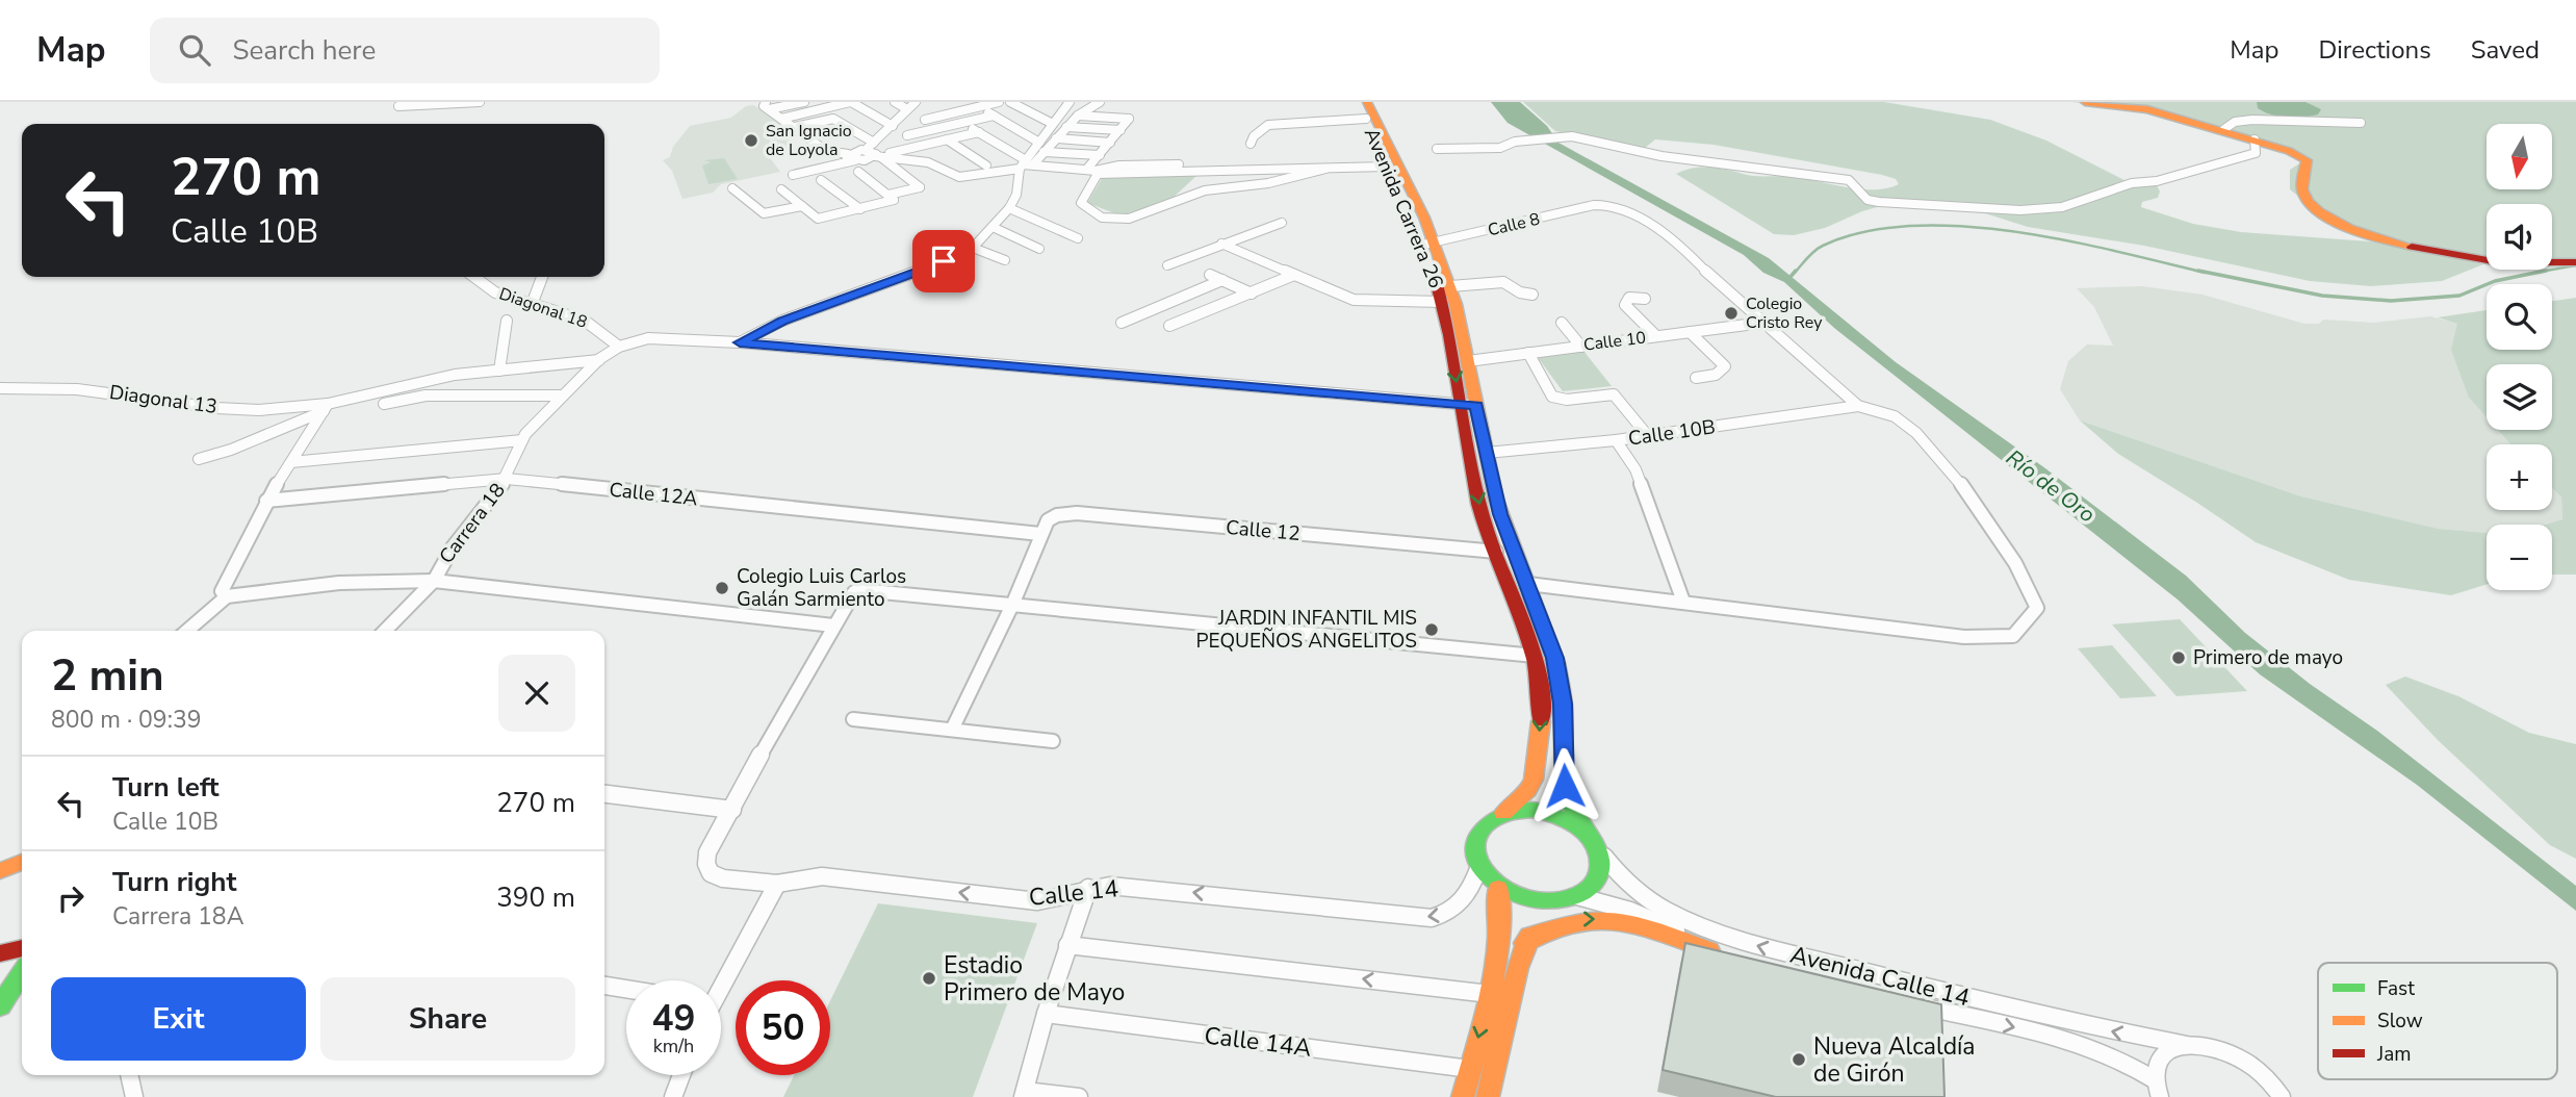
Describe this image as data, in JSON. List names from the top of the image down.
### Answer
{
  "streets": {
    "main road": ["Avenida Carrera 26"],
    "street": [
      "Calle 8",
      "Diagonal 18",
      "Calle 10",
      "Diagonal 13",
      "Calle 10B",
      "Calle 12A",
      "Carrera 18",
      "Calle 12",
      "Calle 14",
      "Avenida Calle 14",
      "Calle 14A"
    ]
  },
  "crossings": [
    ["Avenida Carrera 26", "Calle 8"],
    ["Avenida Carrera 26", "Calle 10"],
    ["Avenida Carrera 26", "Calle 10B"],
    ["Avenida Carrera 26", "Calle 12"],
    ["Avenida Carrera 26", "Calle 14"],
    ["Avenida Carrera 26", "Avenida Calle 14"],
    ["Calle 8", "Calle 10"],
    ["Diagonal 18", "Carrera 18"],
    ["Calle 12A", "Carrera 18"],
    ["Calle 12A", "Calle 12"],
    ["Calle 14", "Avenida Calle 14"]
  ],
  "water": ["Río de Oro"],
  "places": [
    "San Ignacio de Loyola",
    "Colegio Cristo Rey",
    "Colegio Luis Carlos Galán Sarmiento",
    "JARDIN INFANTIL MIS PEQUEÑOS ANGELITOS",
    "Primero de mayo",
    "Estadio Primero de Mayo",
    "Nueva Alcaldía de Girón"
  ],
  "legend": ["Fast", "Slow", "Jam"],
  "north": "bottom",
  "page": {
    "header": "Map",
    "search": "Search here",
    "nav": ["Map", "Directions", "Saved"],
    "map_buttons": ["+", "−"],
    "turn": ["270 m", "Calle 10B"],
    "heading": ["2 min", "800 m · 09:39"],
    "list": [
      {
        "name": "Turn left",
        "note": "Calle 10B",
        "value": "270 m"
      },
      {
        "name": "Turn right",
        "note": "Carrera 18A",
        "value": "390 m"
      }
    ],
    "buttons": ["Exit", "Share"],
    "speed": "49 km/h",
    "limit": "50"
  }
}
